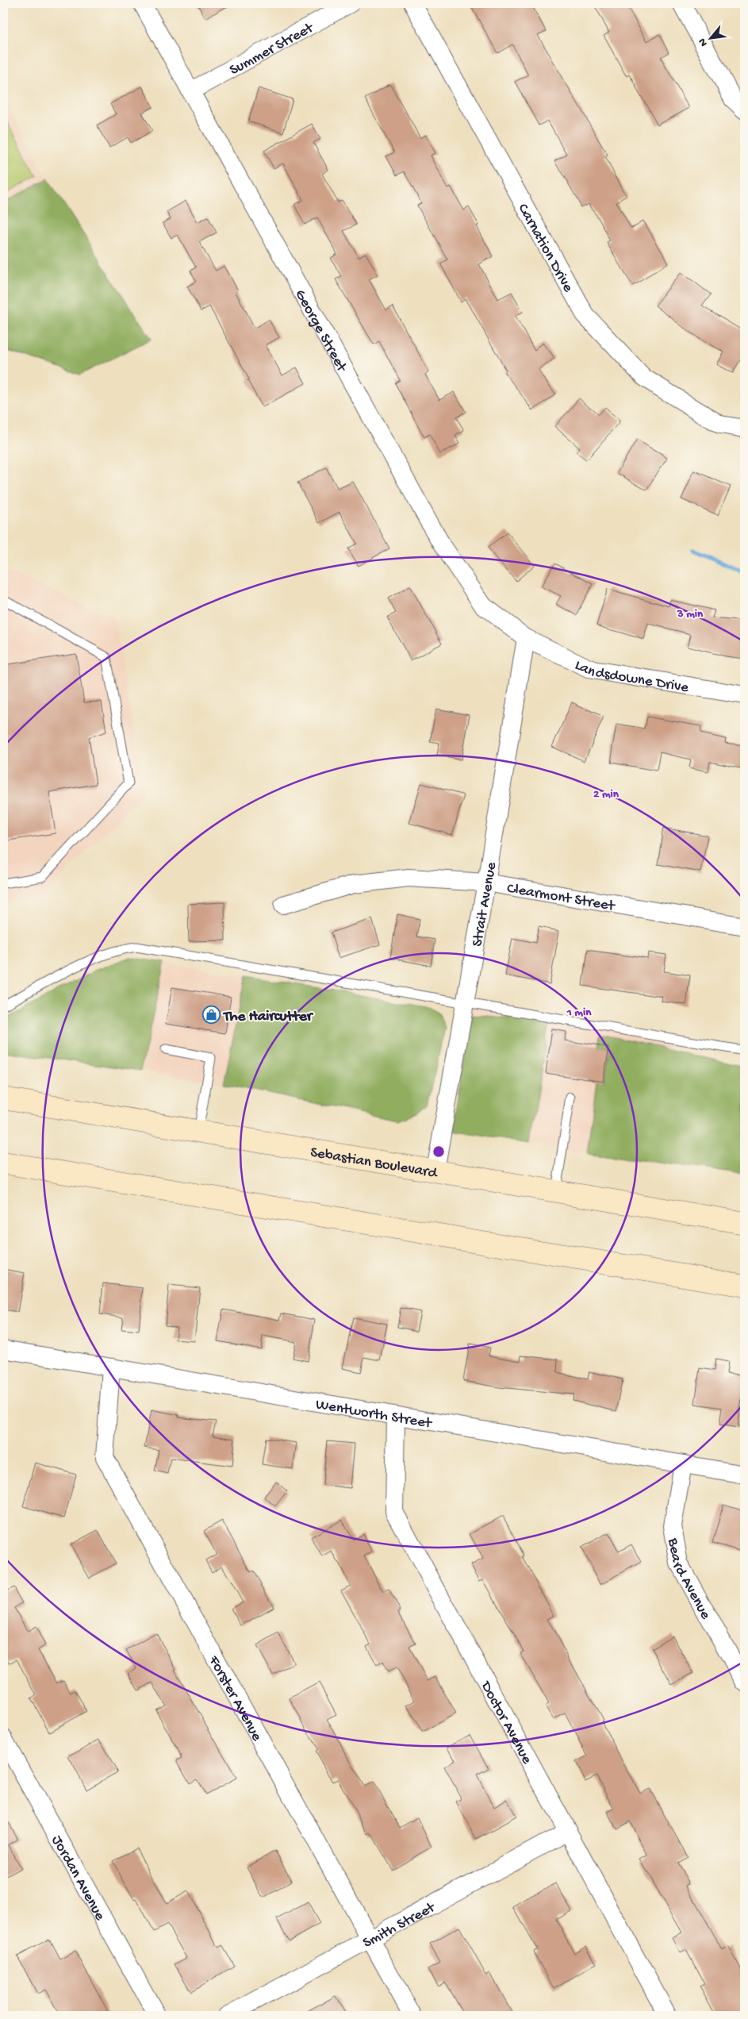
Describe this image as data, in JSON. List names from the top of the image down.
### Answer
{
  "streets": {
    "main road": ["Sebastian Boulevard"],
    "street": [
      "Summer Street",
      "Carnation Drive",
      "George Street",
      "Landsdowne Drive",
      "Clearmont Street",
      "Strait Avenue",
      "Wentworth Street",
      "Beard Avenue",
      "Forster Avenue",
      "Doctor Avenue",
      "Jordan Avenue",
      "Smith Street"
    ]
  },
  "crossings": [
    ["Summer Street", "George Street"],
    ["George Street", "Landsdowne Drive"],
    ["George Street", "Strait Avenue"],
    ["Landsdowne Drive", "Strait Avenue"],
    ["Clearmont Street", "Strait Avenue"],
    ["Strait Avenue", "Sebastian Boulevard"],
    ["Wentworth Street", "Beard Avenue"],
    ["Wentworth Street", "Forster Avenue"],
    ["Wentworth Street", "Doctor Avenue"],
    ["Forster Avenue", "Smith Street"],
    ["Doctor Avenue", "Smith Street"]
  ],
  "places": {
    "shop": ["The Haircutter"]
  },
  "north": "bottom left",
  "rings": ["3 min", "2 min", "1 min"]
}
